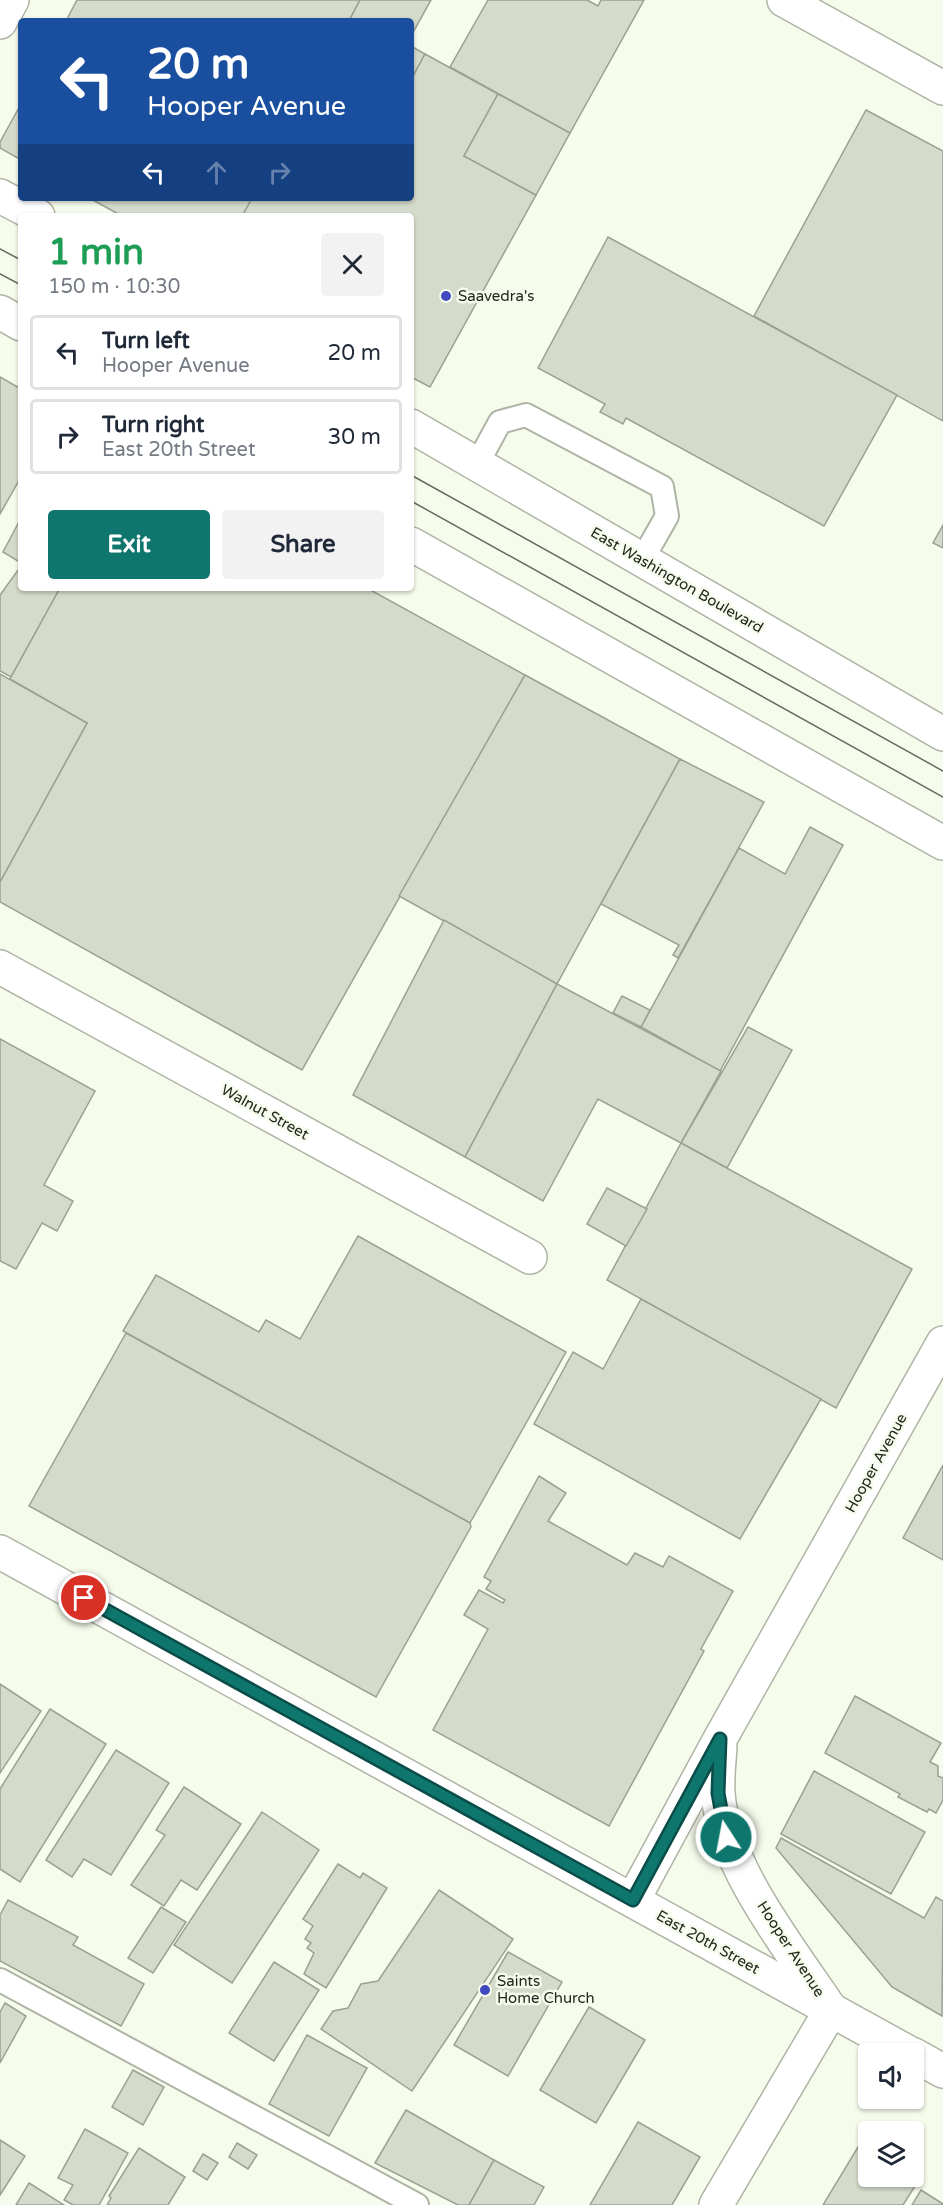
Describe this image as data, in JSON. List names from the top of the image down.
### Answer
{
  "streets": {
    "street": [
      "East Washington Boulevard",
      "Walnut Street",
      "Hooper Avenue",
      "East 20th Street"
    ]
  },
  "crossings": [
    ["Hooper Avenue", "East 20th Street"]
  ],
  "places": ["Saavedra's", "Saints Home Church"],
  "page": {
    "turn": ["20 m", "Hooper Avenue"],
    "heading": ["1 min", "150 m · 10:30"],
    "list": [
      {
        "name": "Turn left",
        "note": "Hooper Avenue",
        "value": "20 m"
      },
      {
        "name": "Turn right",
        "note": "East 20th Street",
        "value": "30 m"
      }
    ],
    "buttons": ["Exit", "Share"]
  }
}
